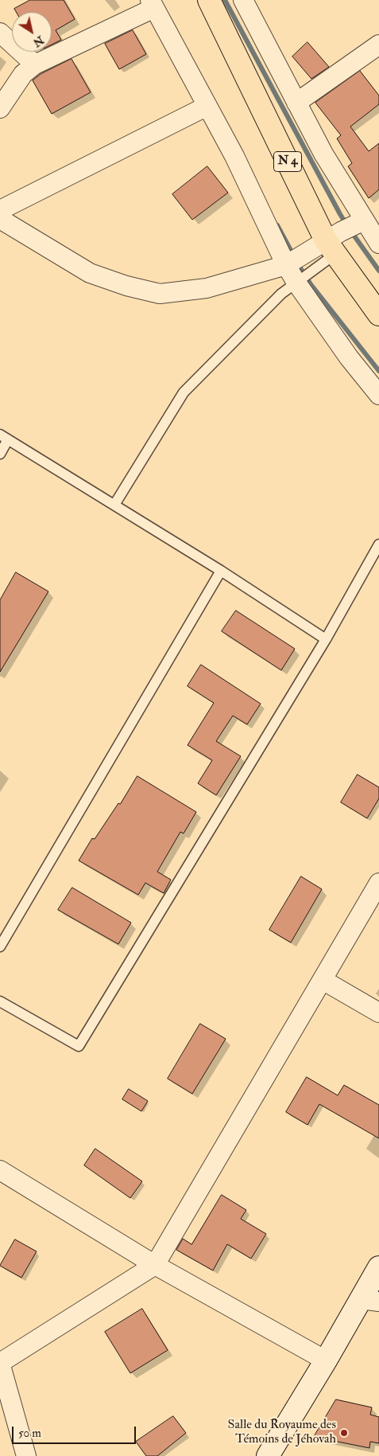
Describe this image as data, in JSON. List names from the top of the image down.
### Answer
{
  "streets": {
    "highway": ["N 4"]
  },
  "places": ["Salle du Royaume des Témoins de Jéhovah"],
  "scale_bar": "50 m",
  "north": "bottom right"
}
